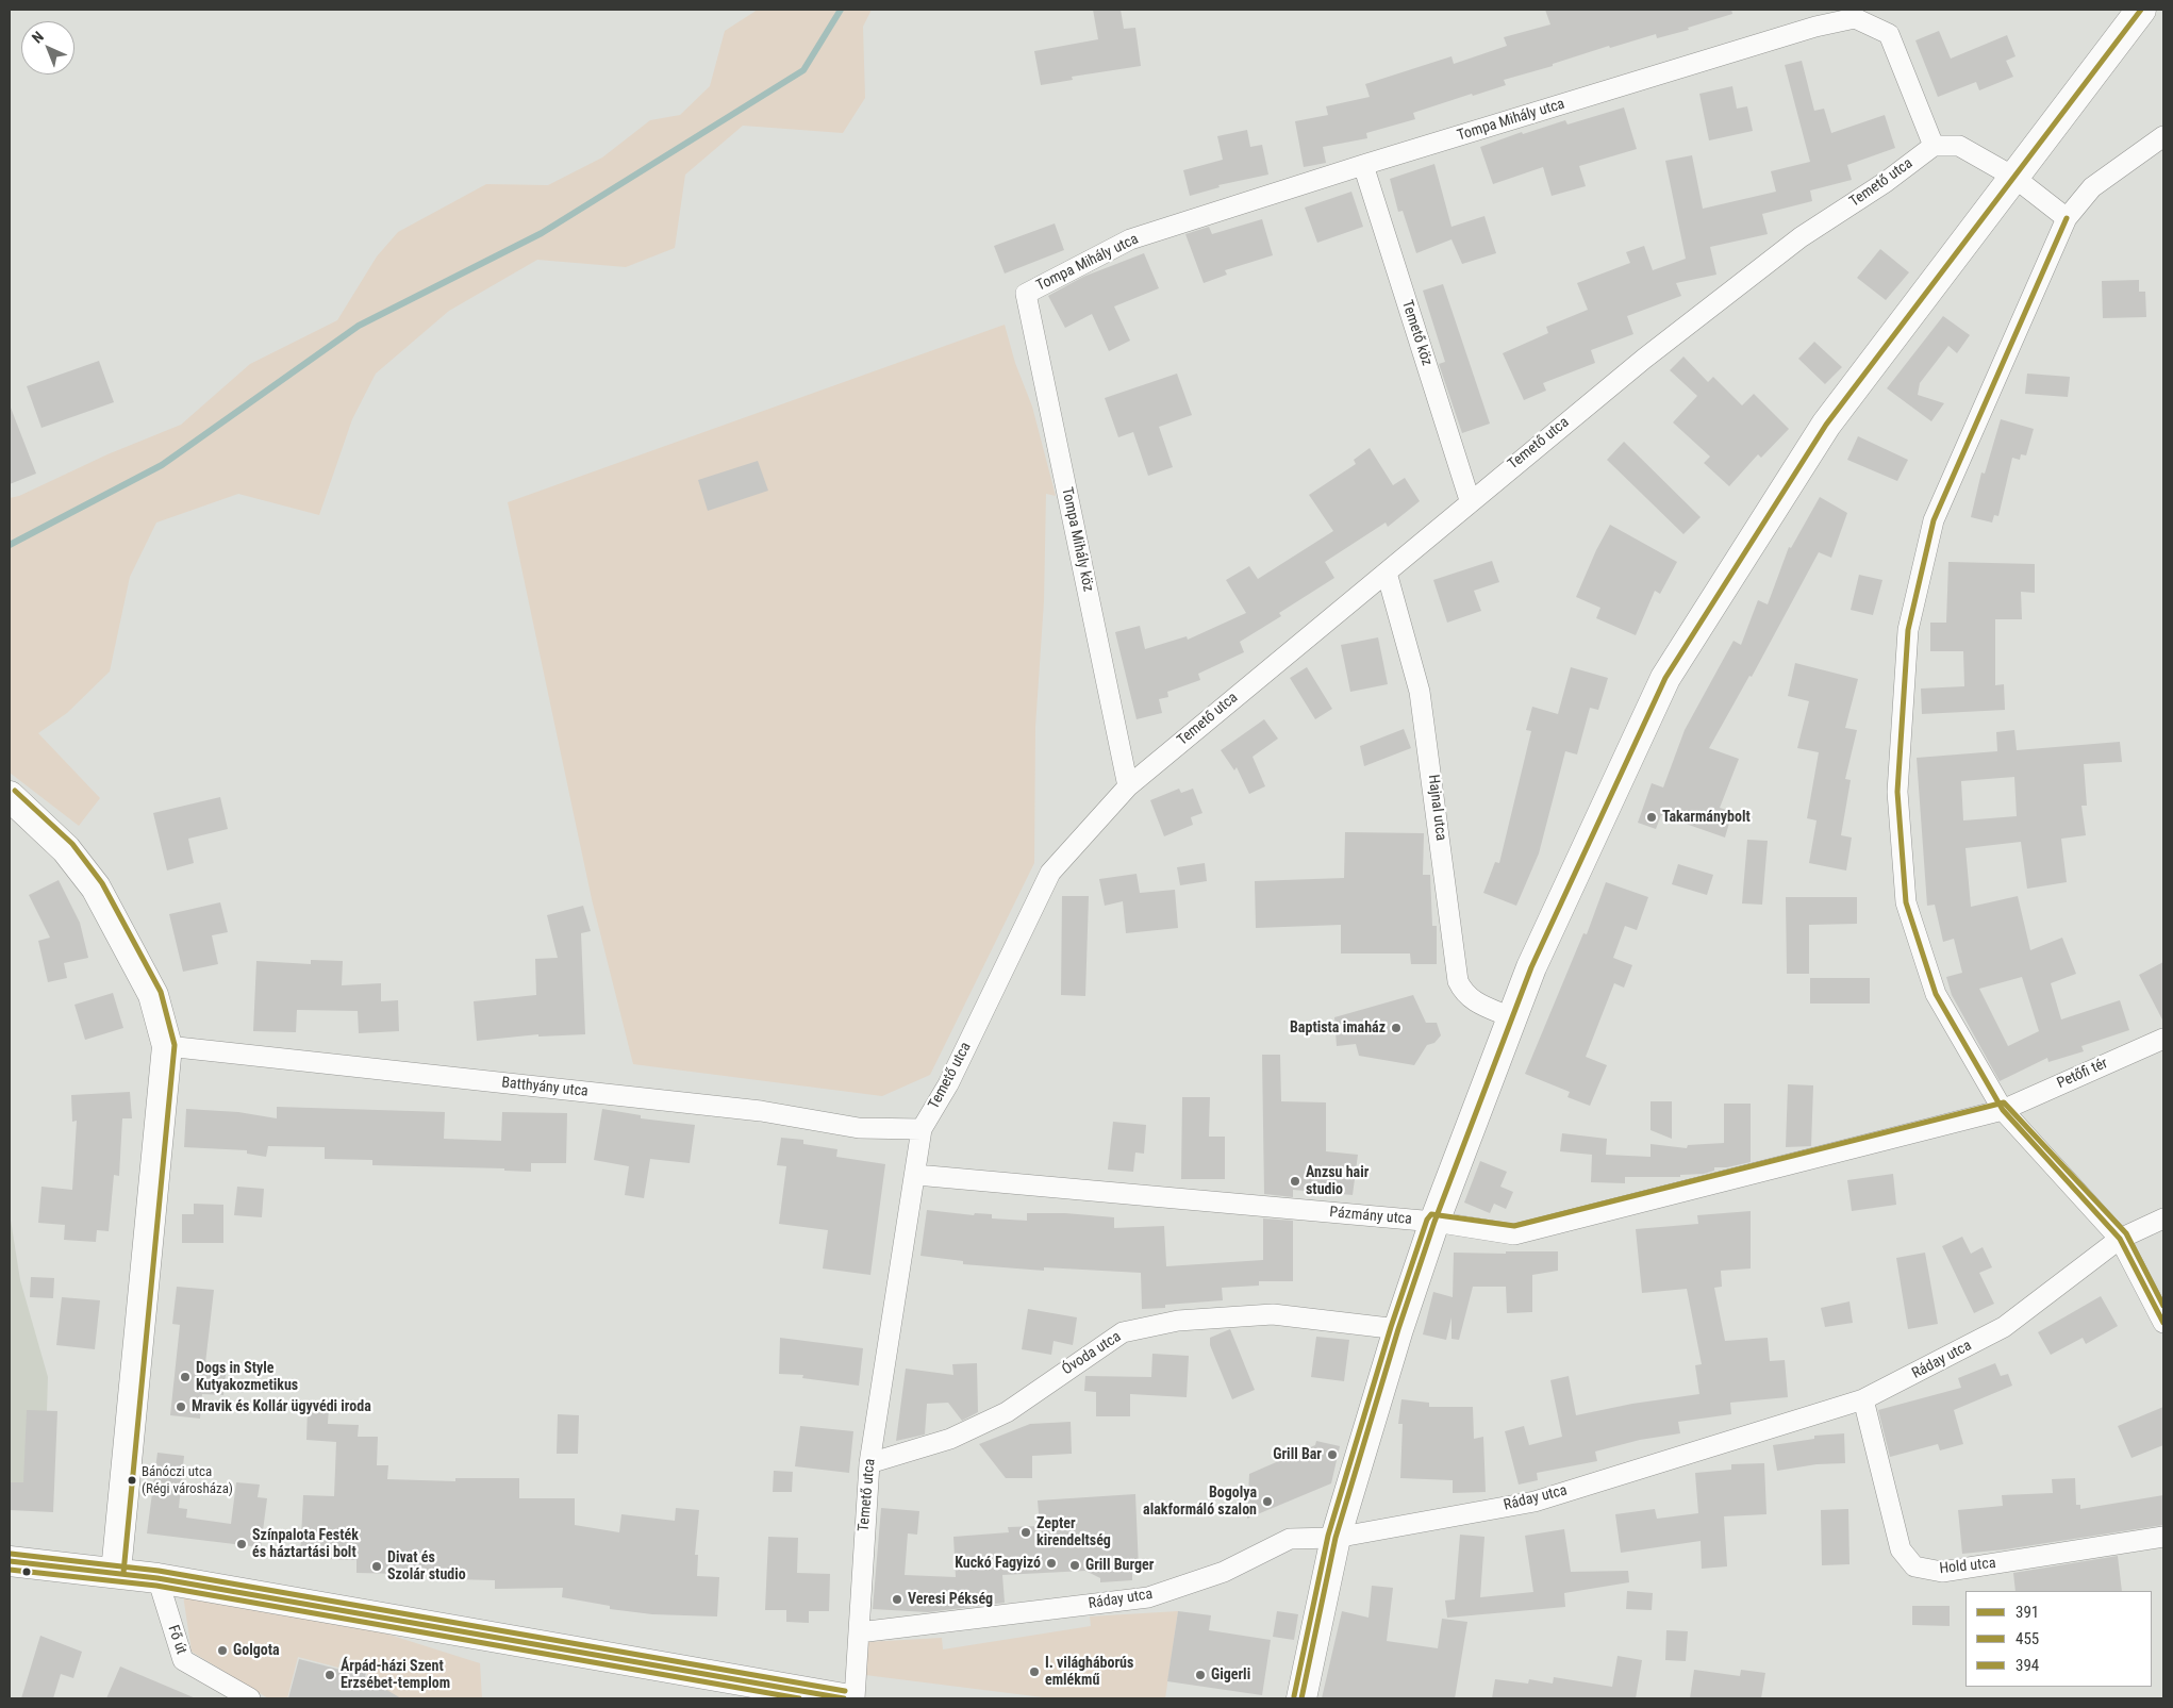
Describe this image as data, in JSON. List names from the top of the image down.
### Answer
{
  "streets": {
    "street": [
      "Tompa Mihály utca",
      "Temető utca",
      "Temető köz",
      "Tompa Mihály köz",
      "Hajnal utca",
      "Petőfi tér",
      "Batthyány utca",
      "Pázmány utca",
      "Óvoda utca",
      "Ráday utca",
      "Hold utca",
      "Fő út"
    ]
  },
  "crossings": [
    ["Tompa Mihály utca", "Temető utca"],
    ["Tompa Mihály utca", "Temető köz"],
    ["Tompa Mihály utca", "Tompa Mihály köz"],
    ["Temető utca", "Temető köz"],
    ["Temető utca", "Tompa Mihály köz"],
    ["Temető utca", "Hajnal utca"],
    ["Temető utca", "Batthyány utca"],
    ["Temető utca", "Pázmány utca"],
    ["Temető utca", "Óvoda utca"],
    ["Temető utca", "Ráday utca"],
    ["Petőfi tér", "Pázmány utca"],
    ["Ráday utca", "Hold utca"]
  ],
  "places": [
    "Takarmánybolt",
    "Baptista imaház",
    "Anzsu hair studio",
    "Dogs in Style Kutyakozmetikus",
    "Mravik és Kollár ügyvédi iroda",
    "Grill Bar",
    "Bánóczi utca (Régi városháza)",
    "Bogolya alakformáló szalon",
    "Zepter kirendeltség",
    "Színpalota Festék és háztartási bolt",
    "Kuckó Fagyizó",
    "Grill Burger",
    "Divat és Szolár studio",
    "Veresi Pékség",
    "Golgota",
    "I. világháborús emlékmű",
    "Árpád-házi Szent Erzsébet-templom",
    "Gigerli"
  ],
  "lines": ["transit line 391", "transit line 394", "transit line 455"],
  "legend": ["391", "455", "394"],
  "north": "top left"
}
